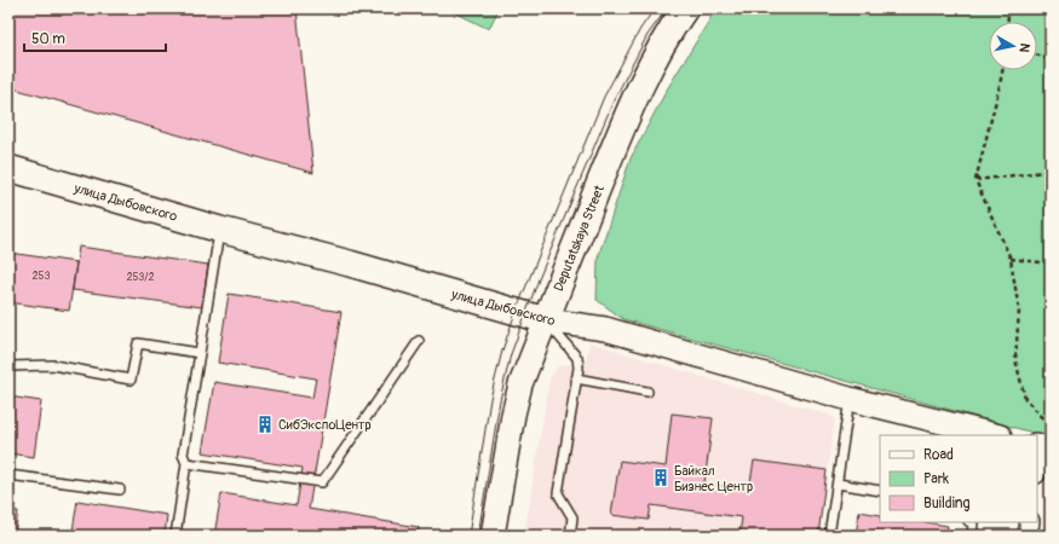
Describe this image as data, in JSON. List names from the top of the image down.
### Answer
{
  "streets": {
    "main road": ["улица Дыбовского", "Deputatskaya Street"]
  },
  "crossings": [
    ["улица Дыбовского", "Deputatskaya Street"]
  ],
  "places": {
    "building": ["СибЭкспоЦентр", "Байкал Бизнес Центр"]
  },
  "house_numbers": ["253", "253/2"],
  "legend": ["Road", "Park", "Building"],
  "scale_bar": "50 m",
  "north": "right"
}
